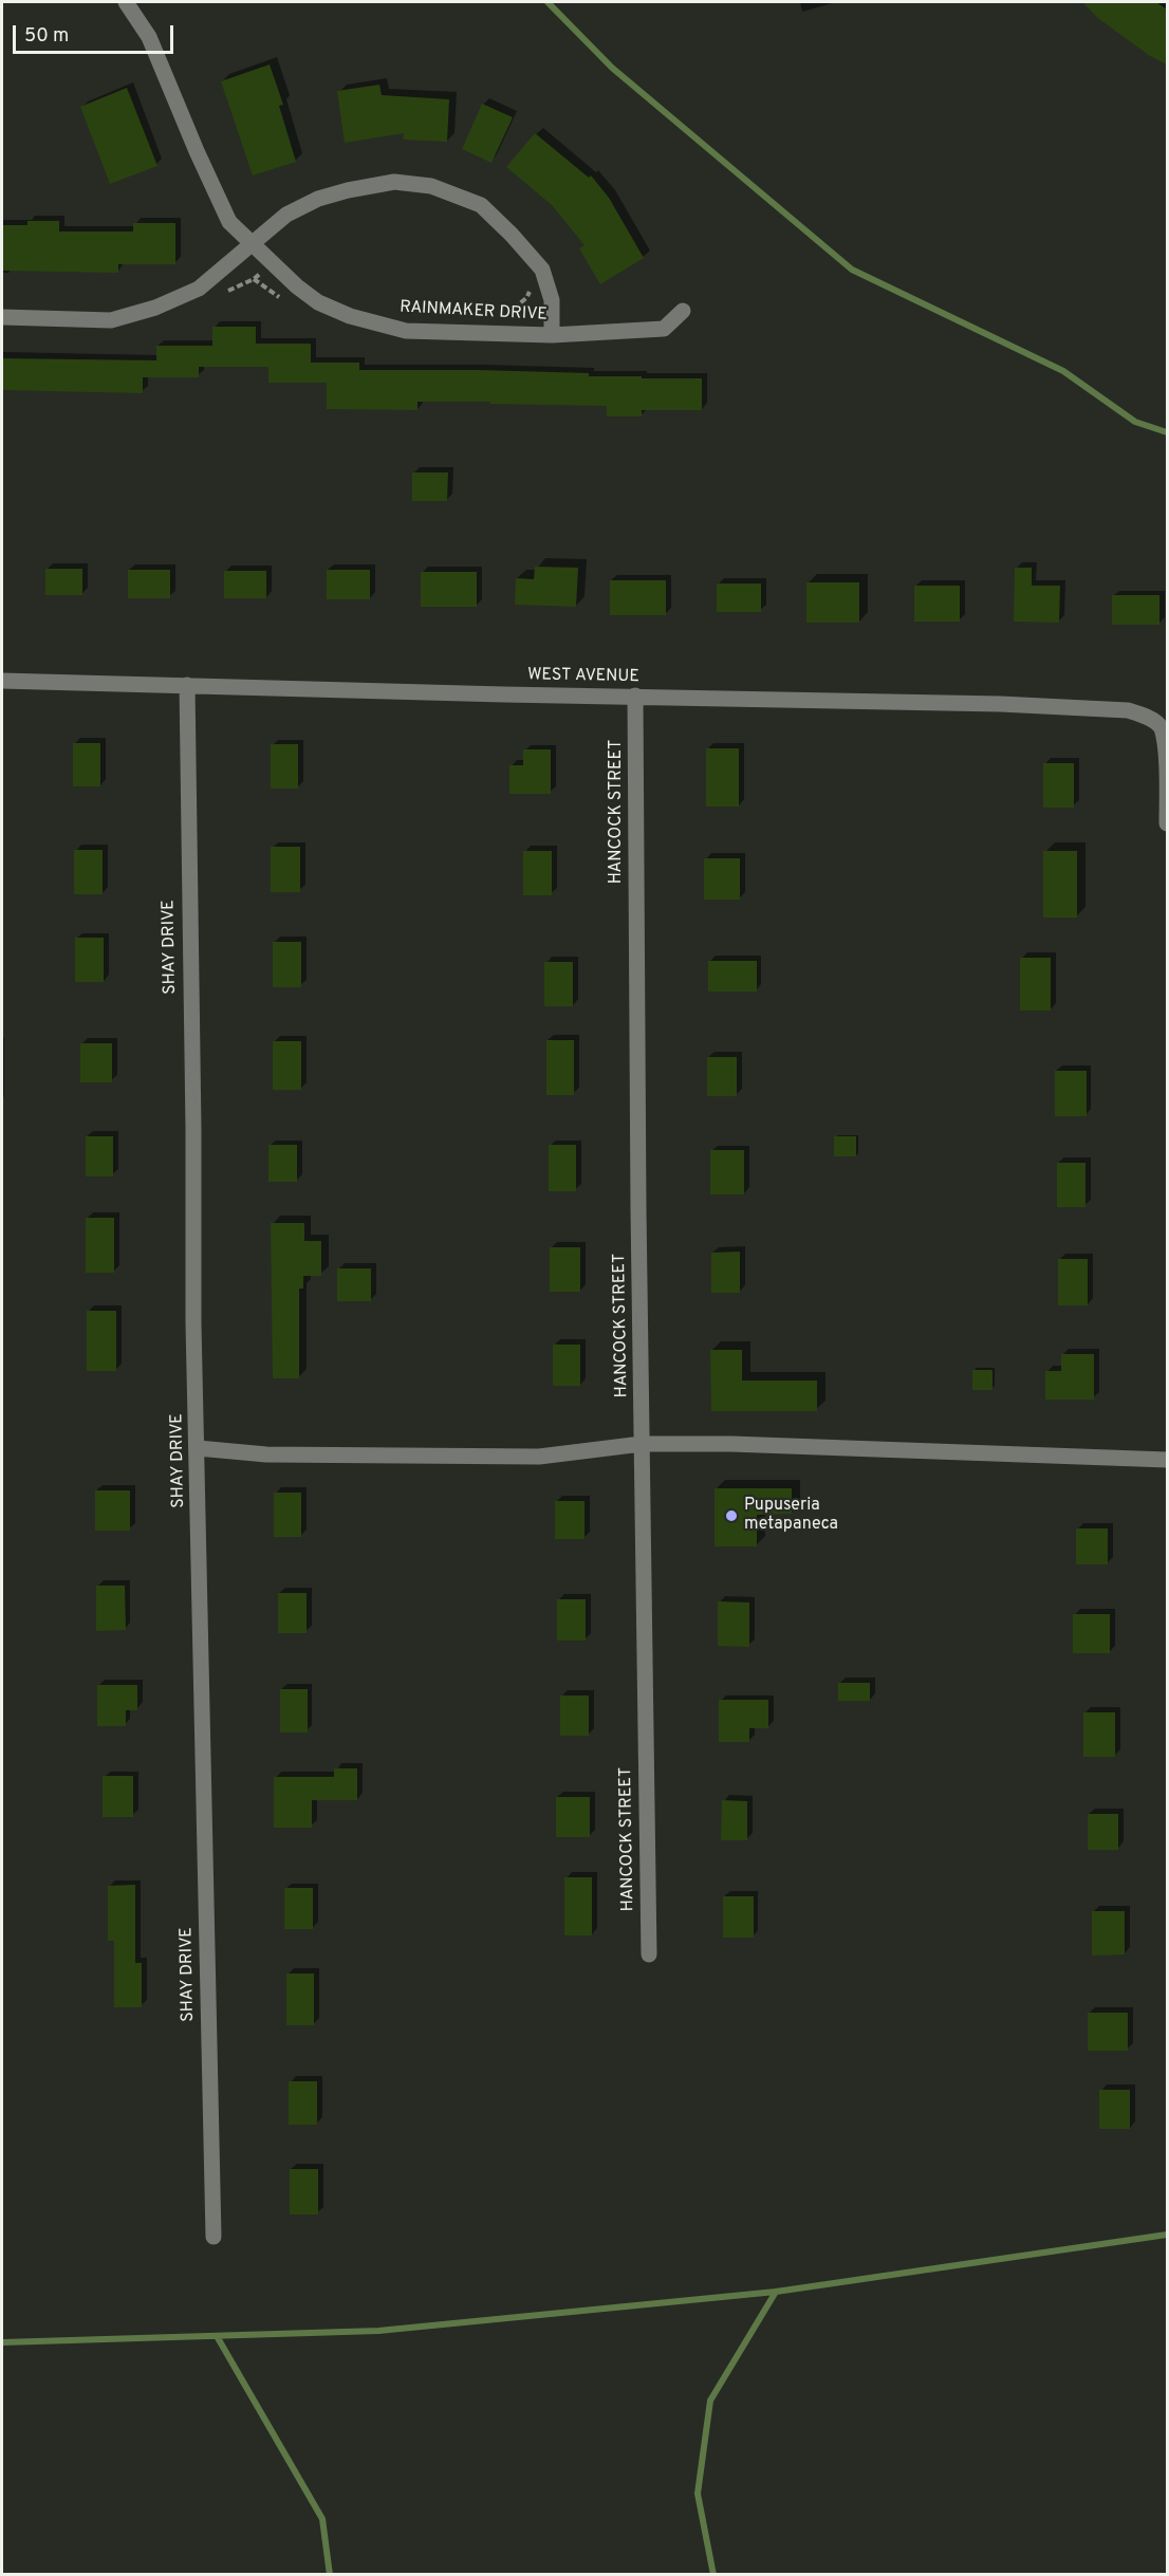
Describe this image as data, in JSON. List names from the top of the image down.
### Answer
{
  "streets": {
    "street": [
      "RAINMAKER DRIVE",
      "WEST AVENUE",
      "HANCOCK STREET",
      "SHAY DRIVE"
    ]
  },
  "crossings": [
    ["WEST AVENUE", "HANCOCK STREET"],
    ["WEST AVENUE", "SHAY DRIVE"]
  ],
  "places": ["Pupuseria metapaneca"],
  "scale_bar": "50 m"
}
